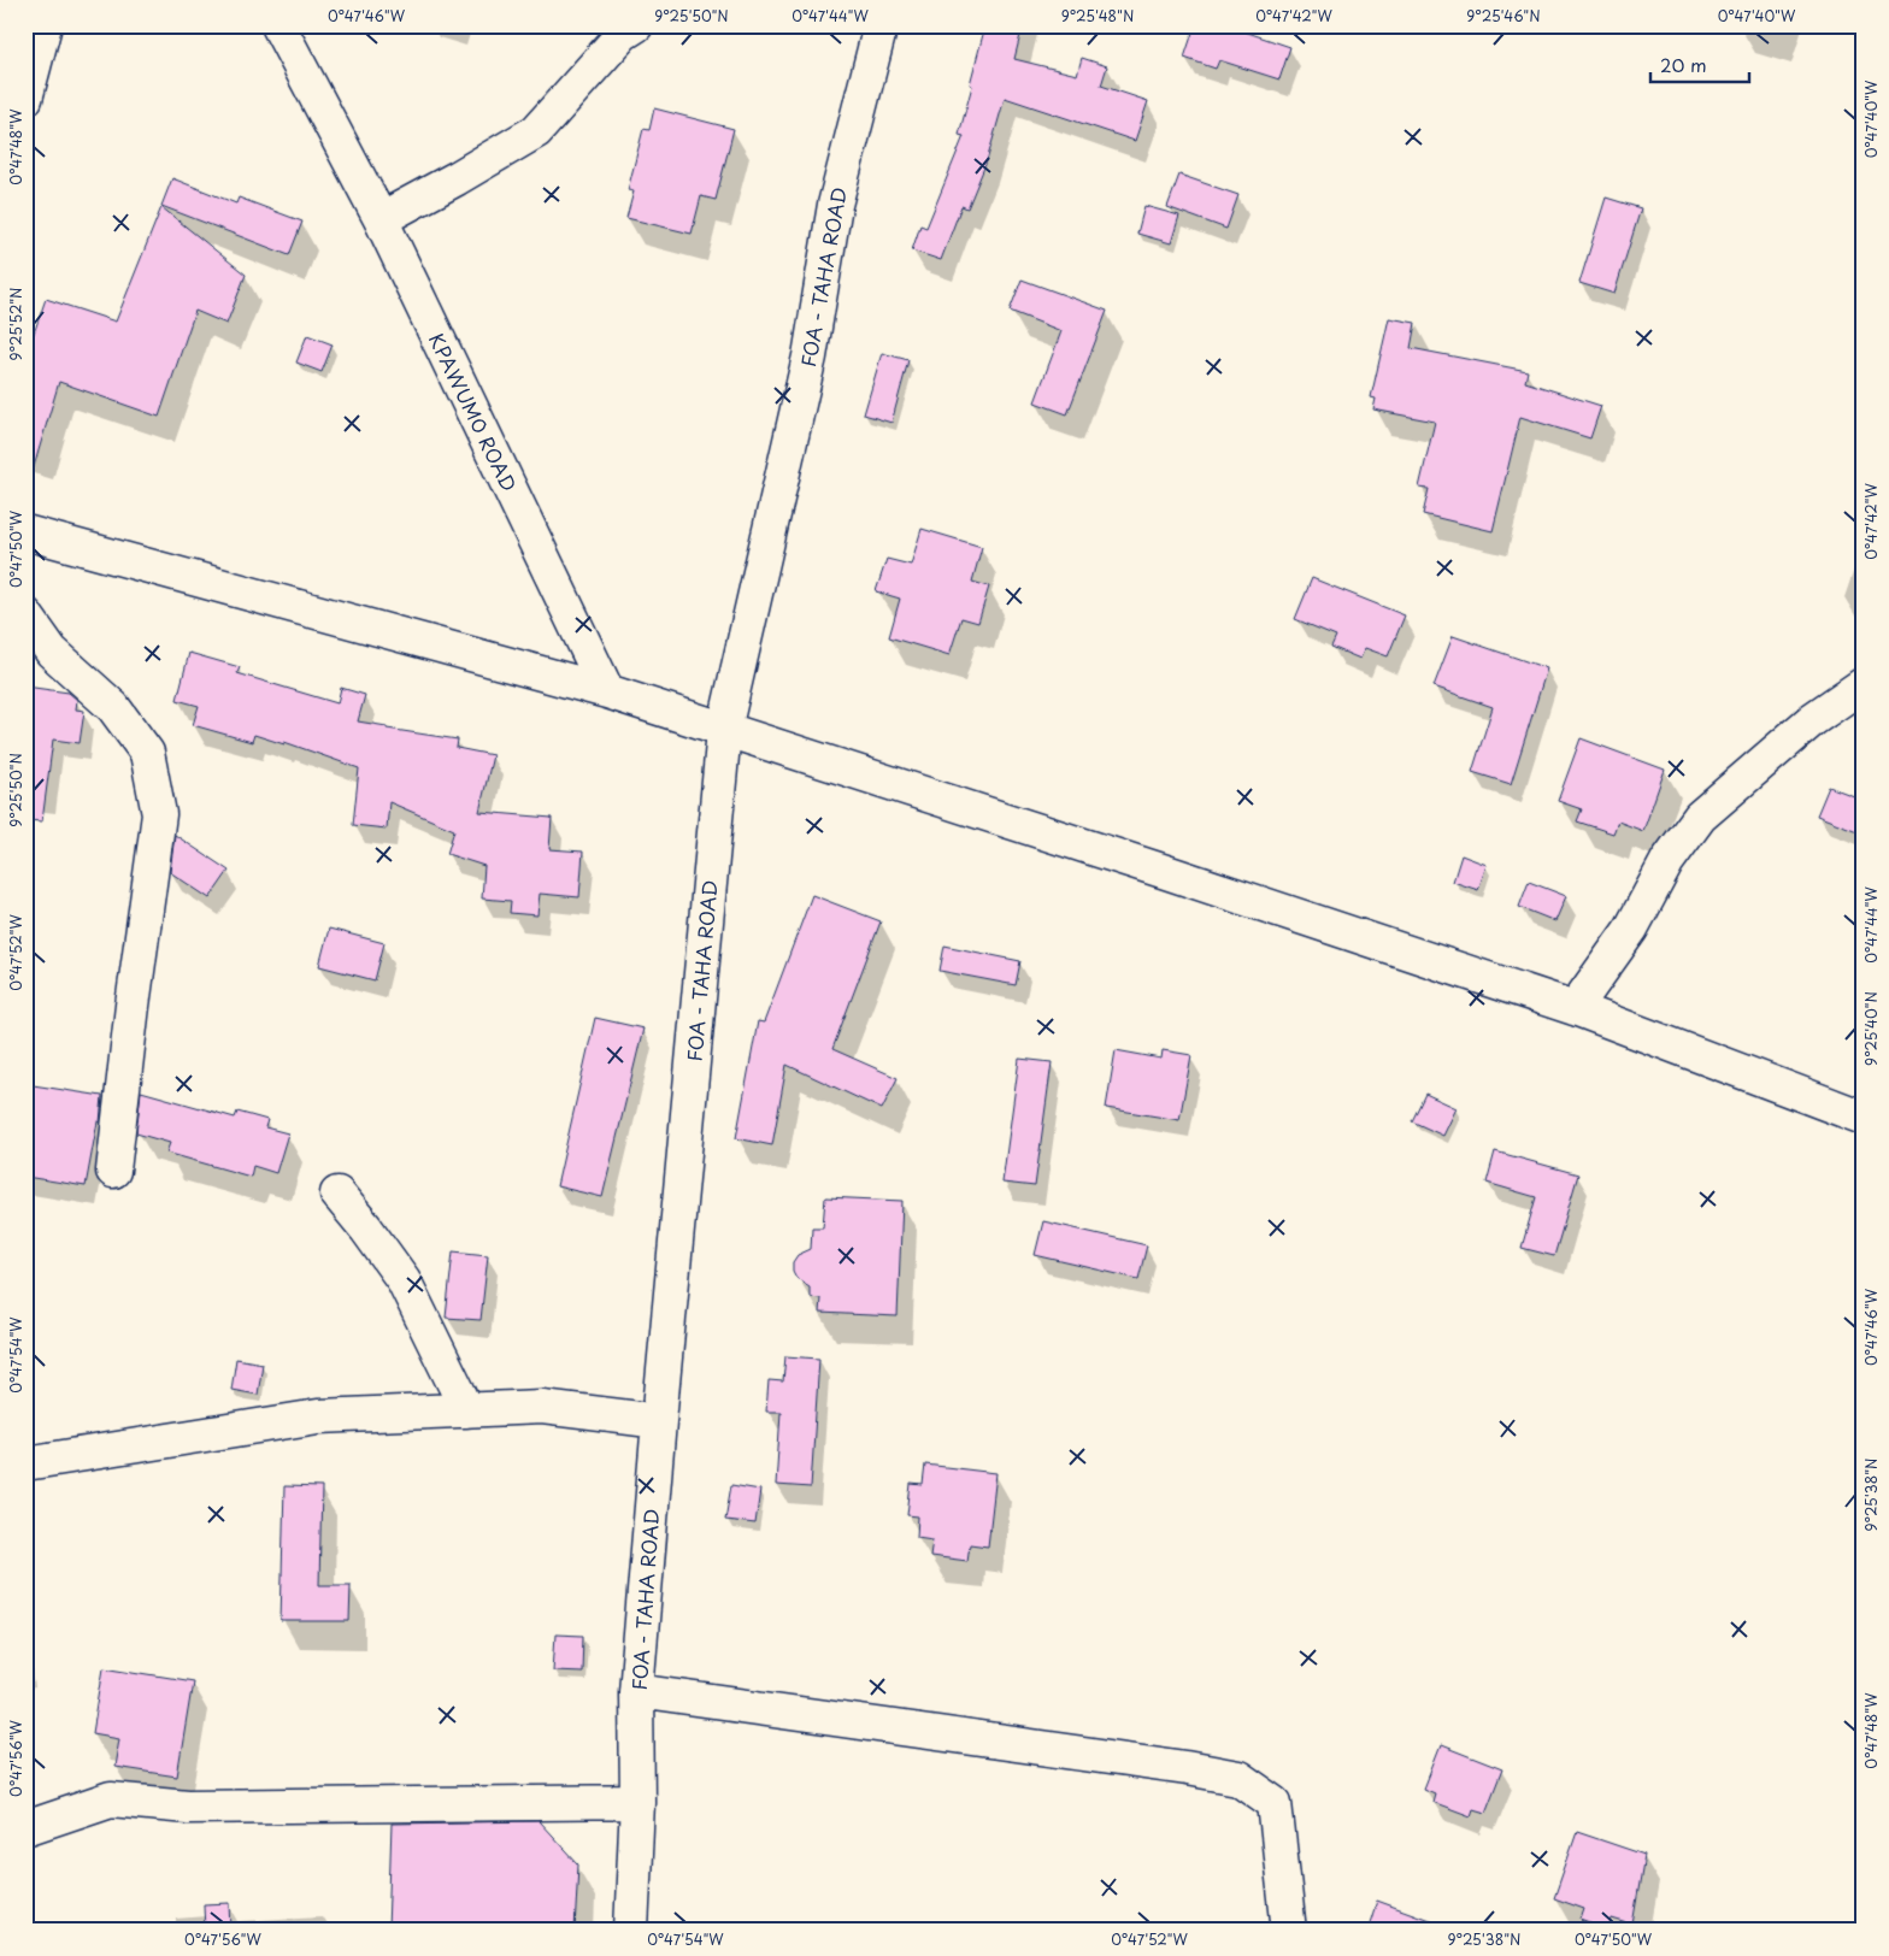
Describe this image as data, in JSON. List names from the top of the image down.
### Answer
{
  "streets": {
    "street": ["FOA - TAHA ROAD", "KPAWUMO ROAD"]
  },
  "scale_bar": "20 m",
  "coordinates": [
    "0°47'46\"W",
    "9°25'50\"N",
    "0°47'44\"W",
    "9°25'48\"N",
    "0°47'42\"W",
    "9°25'46\"N",
    "0°47'40\"W",
    "0°47'48\"W",
    "9°25'52\"N",
    "0°47'50\"W",
    "0°47'52\"W",
    "9°25'40\"N",
    "0°47'54\"W",
    "9°25'38\"N",
    "0°47'56\"W"
  ]
}
